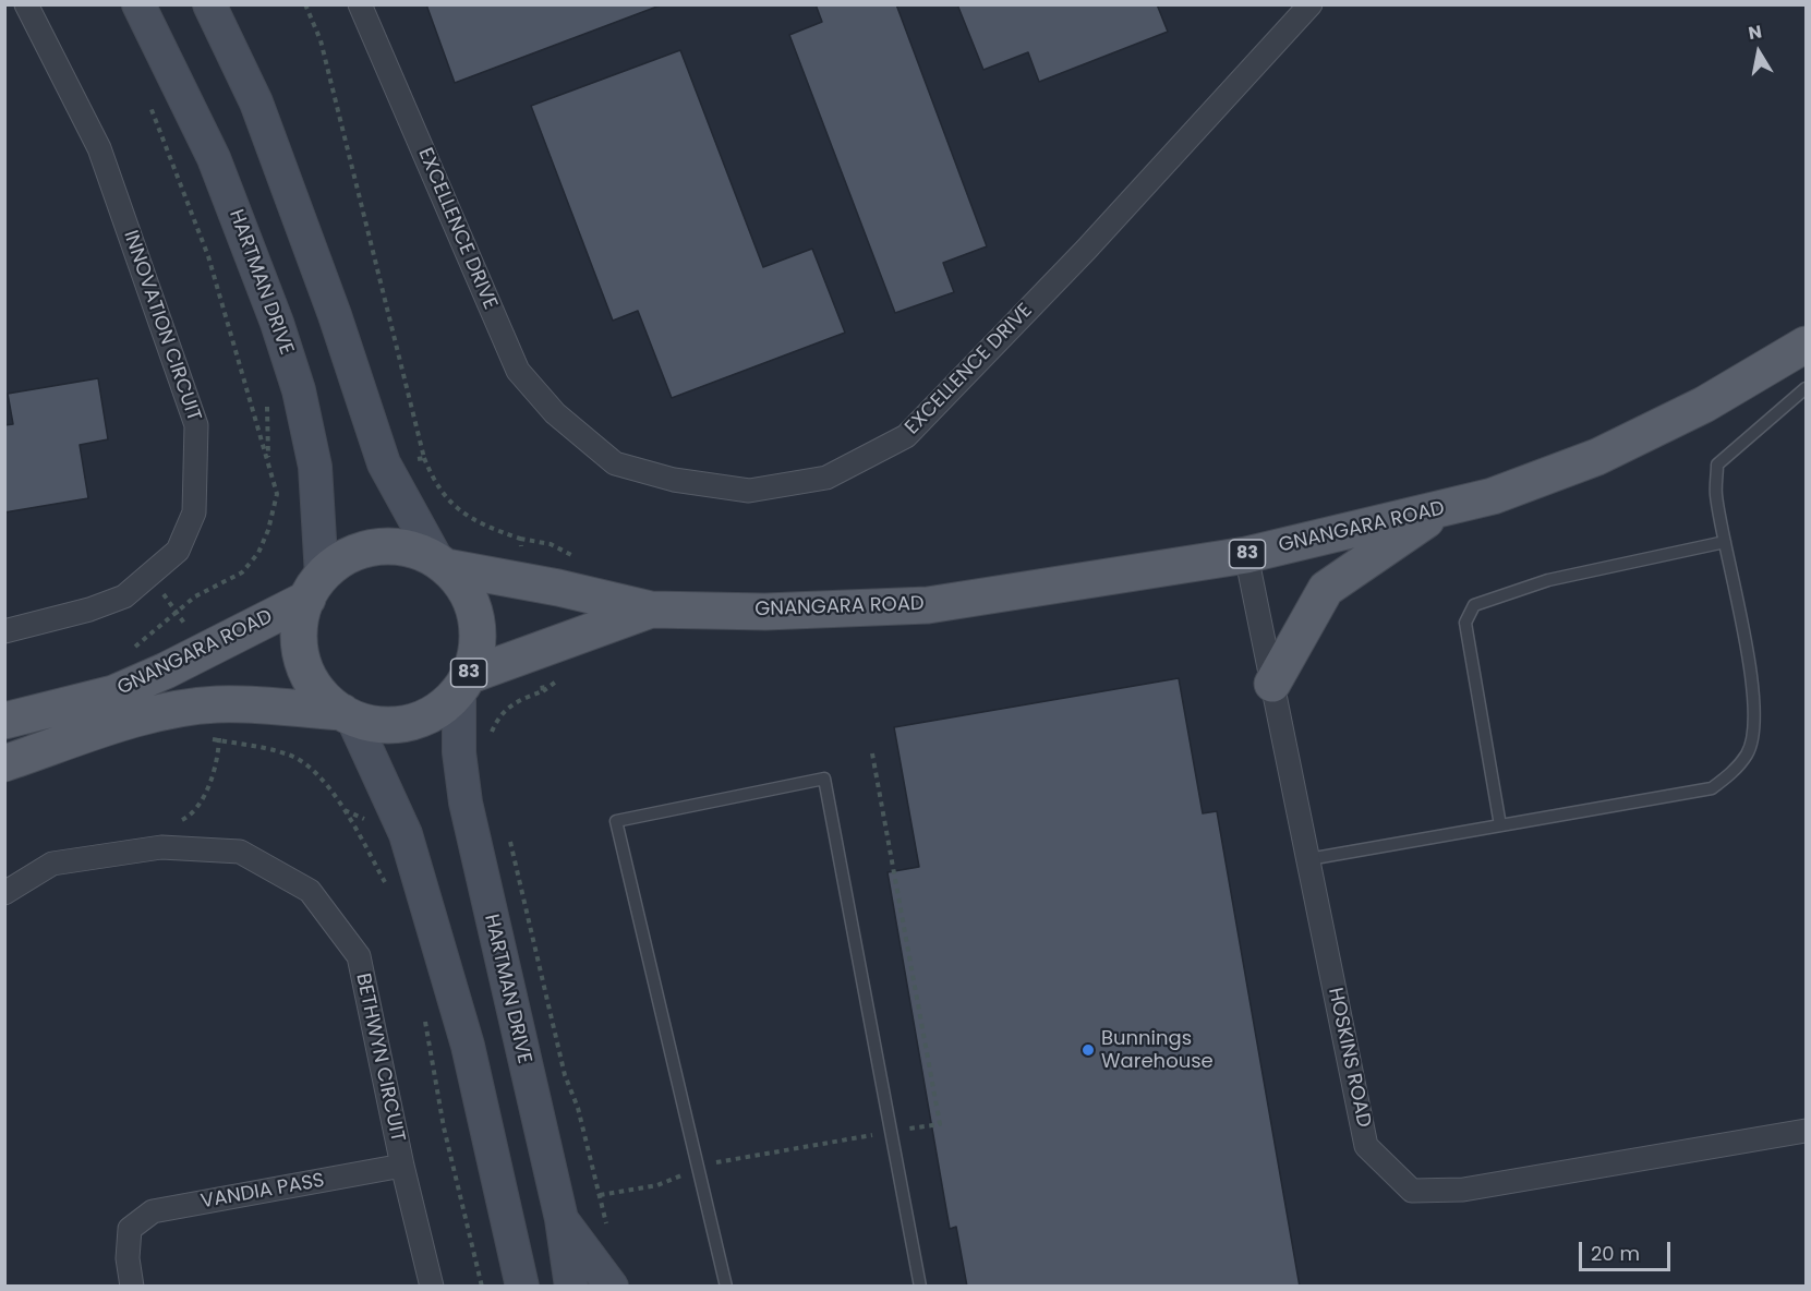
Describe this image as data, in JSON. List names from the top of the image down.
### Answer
{
  "streets": {
    "main road": ["HARTMAN DRIVE", "GNANGARA ROAD", "83"],
    "street": [
      "EXCELLENCE DRIVE",
      "INNOVATION CIRCUIT",
      "BETHWYN CIRCUIT",
      "HOSKINS ROAD",
      "VANDIA PASS"
    ]
  },
  "crossings": [
    ["HARTMAN DRIVE", "GNANGARA ROAD"],
    ["HARTMAN DRIVE", "83"],
    ["GNANGARA ROAD", "83"],
    ["GNANGARA ROAD", "HOSKINS ROAD"],
    ["BETHWYN CIRCUIT", "VANDIA PASS"]
  ],
  "places": ["Bunnings Warehouse"],
  "scale_bar": "20 m",
  "north": "top"
}
